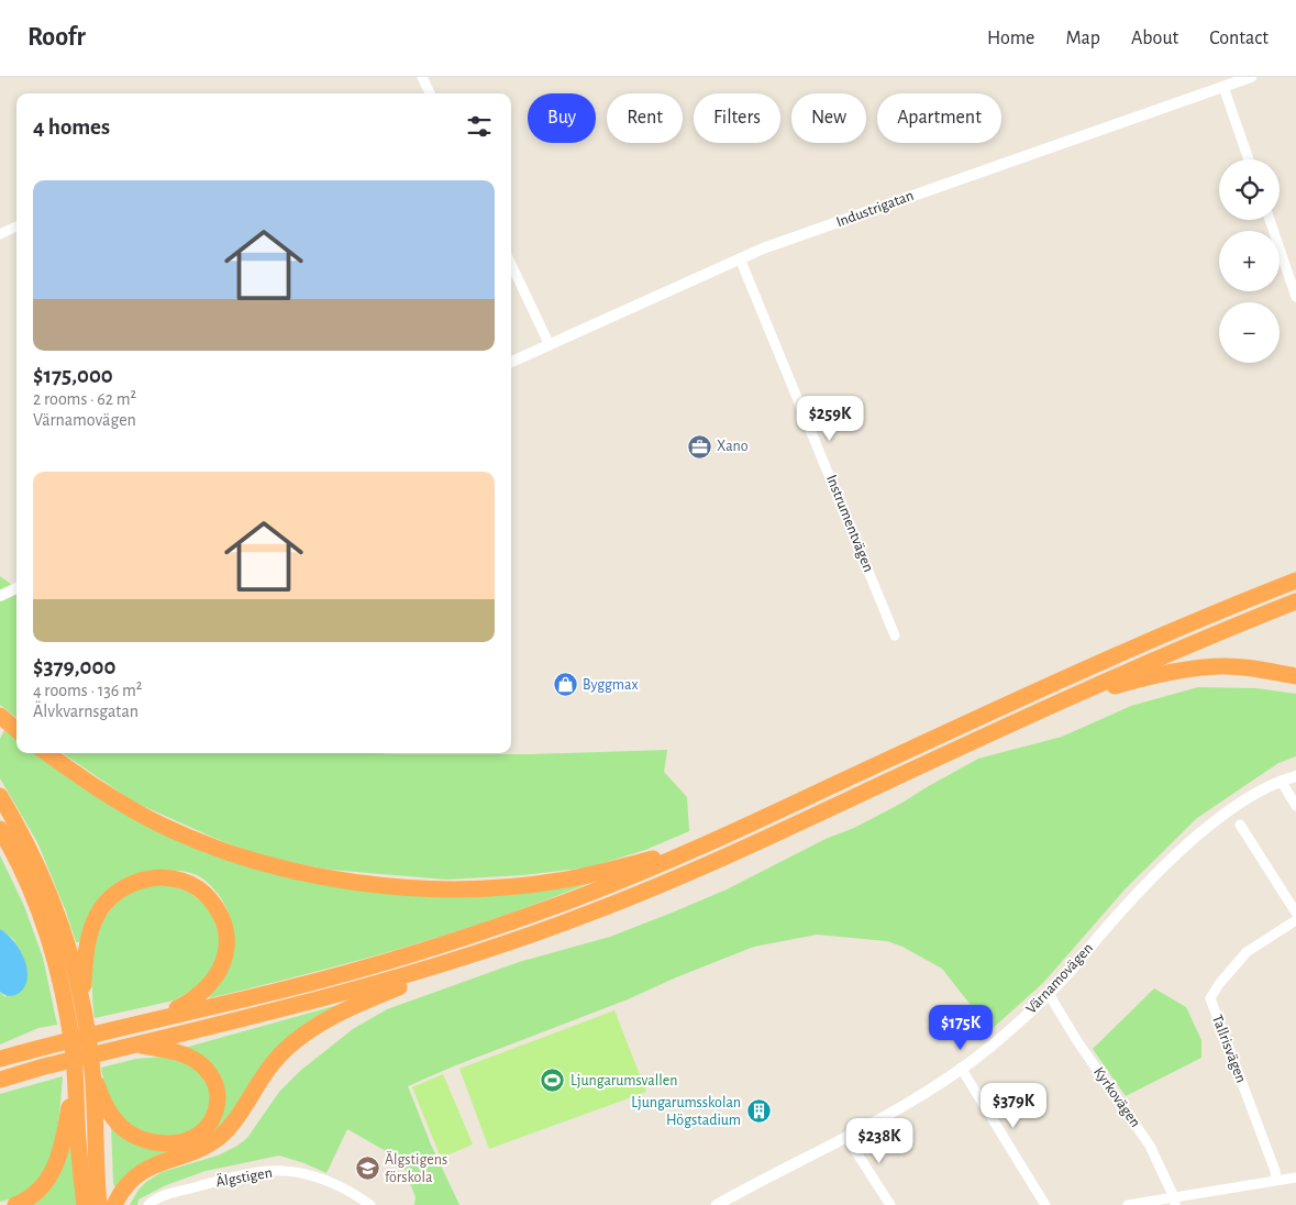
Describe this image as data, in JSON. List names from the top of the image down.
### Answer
{
  "streets": {
    "street": [
      "Industrigatan",
      "Instrumentvägen",
      "Värnamovägen",
      "Tallrisvägen",
      "Kyrkovägen",
      "Älgstigen"
    ]
  },
  "crossings": [
    ["Industrigatan", "Instrumentvägen"],
    ["Värnamovägen", "Kyrkovägen"]
  ],
  "places": {
    "office": ["Xano"],
    "shop": ["Byggmax"],
    "sports": ["Ljungarumsvallen"],
    "building": ["Ljungarumsskolan Högstadium"],
    "school or university": ["Älgstigens förskola"]
  },
  "page": {
    "header": "Roofr",
    "nav": [
      "Home",
      "Map",
      "About",
      "Contact"
    ],
    "chip": [
      "Buy",
      "Rent",
      "Filters",
      "New",
      "Apartment"
    ],
    "heading": "4 homes",
    "map_buttons": ["+", "−"],
    "list": [
      {
        "name": "$175,000",
        "note": "2 rooms · 62 m² · Värnamovägen"
      },
      {
        "name": "$379,000",
        "note": "4 rooms · 136 m² · Älvkvarnsgatan"
      }
    ],
    "price": [
      "$259K",
      "$175K",
      "$379K",
      "$238K"
    ]
  }
}
